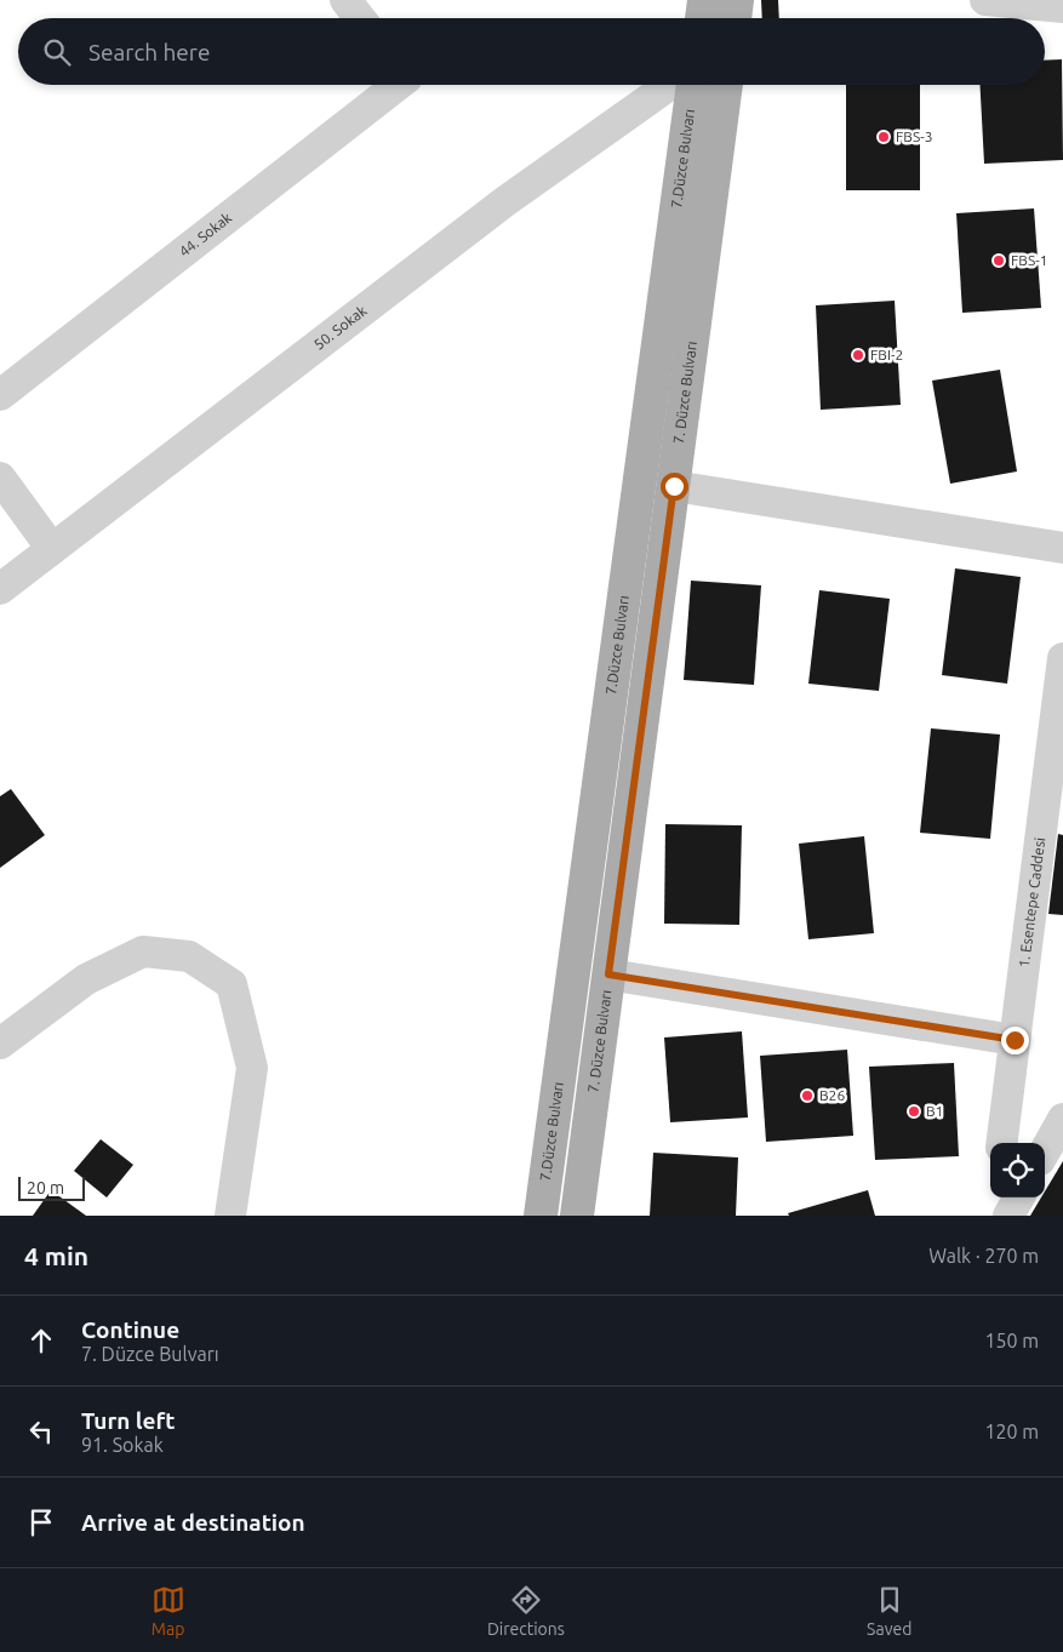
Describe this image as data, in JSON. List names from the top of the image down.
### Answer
{
  "streets": {
    "main road": ["7.Düzce Bulvarı", "7. Düzce Bulvarı"],
    "street": ["44. Sokak", "50. Sokak", "1. Esentepe Caddesi"]
  },
  "places": [
    "FBS-3",
    "FBS-1",
    "FBI-2",
    "B26",
    "B1"
  ],
  "scale_bar": "20 m",
  "page": {
    "search": "Search here",
    "scale": "20 m",
    "heading": ["4 min", "Walk · 270 m"],
    "list": [
      ["Continue", "7. Düzce Bulvarı", "150 m"],
      ["Turn left", "91. Sokak", "120 m"],
      "Arrive at destination"
    ],
    "nav": ["Map", "Directions", "Saved"]
  }
}
